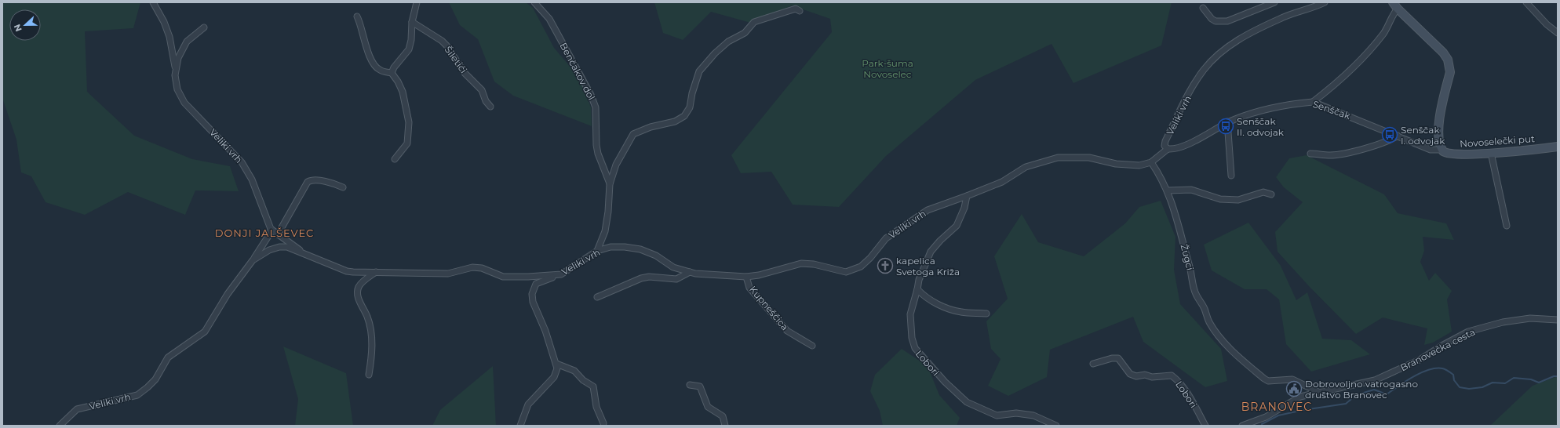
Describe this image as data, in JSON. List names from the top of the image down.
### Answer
{
  "streets": {
    "street": [
      "Šiletići",
      "Benčakov dol",
      "Senščak",
      "Veliki vrh",
      "Novoselečki put",
      "Žugci",
      "Kupneščica",
      "Branovečka cesta",
      "Lobori"
    ]
  },
  "crossings": [
    ["Senščak", "Veliki vrh"],
    ["Senščak", "Novoselečki put"],
    ["Veliki vrh", "Žugci"],
    ["Veliki vrh", "Kupneščica"],
    ["Veliki vrh", "Lobori"],
    ["Žugci", "Branovečka cesta"]
  ],
  "districts": ["DONJI JALŠEVEC", "BRANOVEC"],
  "parks": ["Park-šuma Novoselec"],
  "places": {
    "bus stop": ["Senščak II. odvojak", "Senščak I. odvojak"],
    "church": ["kapelica Svetoga Križa"],
    "public building": ["Dobrovoljno vatrogasno društvo Branovec"]
  },
  "north": "left"
}
